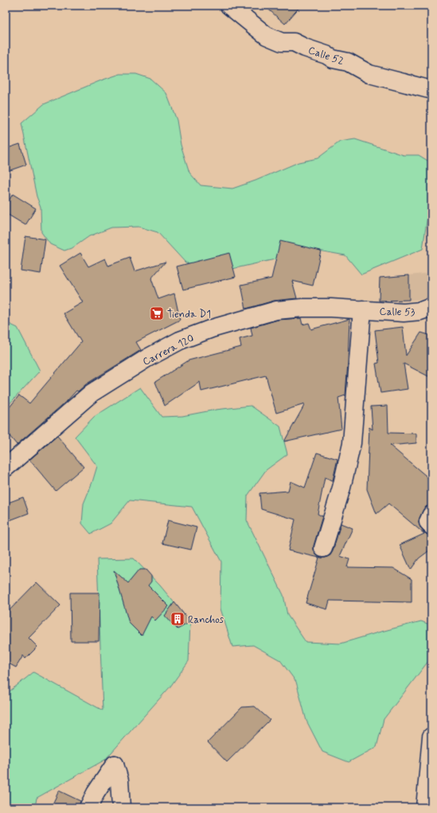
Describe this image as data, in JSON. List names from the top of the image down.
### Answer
{
  "streets": {
    "street": ["Calle 52", "Calle 53", "Carrera 120"]
  },
  "crossings": [
    ["Calle 53", "Carrera 120"]
  ],
  "places": {
    "supermarket": ["Tienda D1"],
    "building": ["Ranchos"]
  }
}
